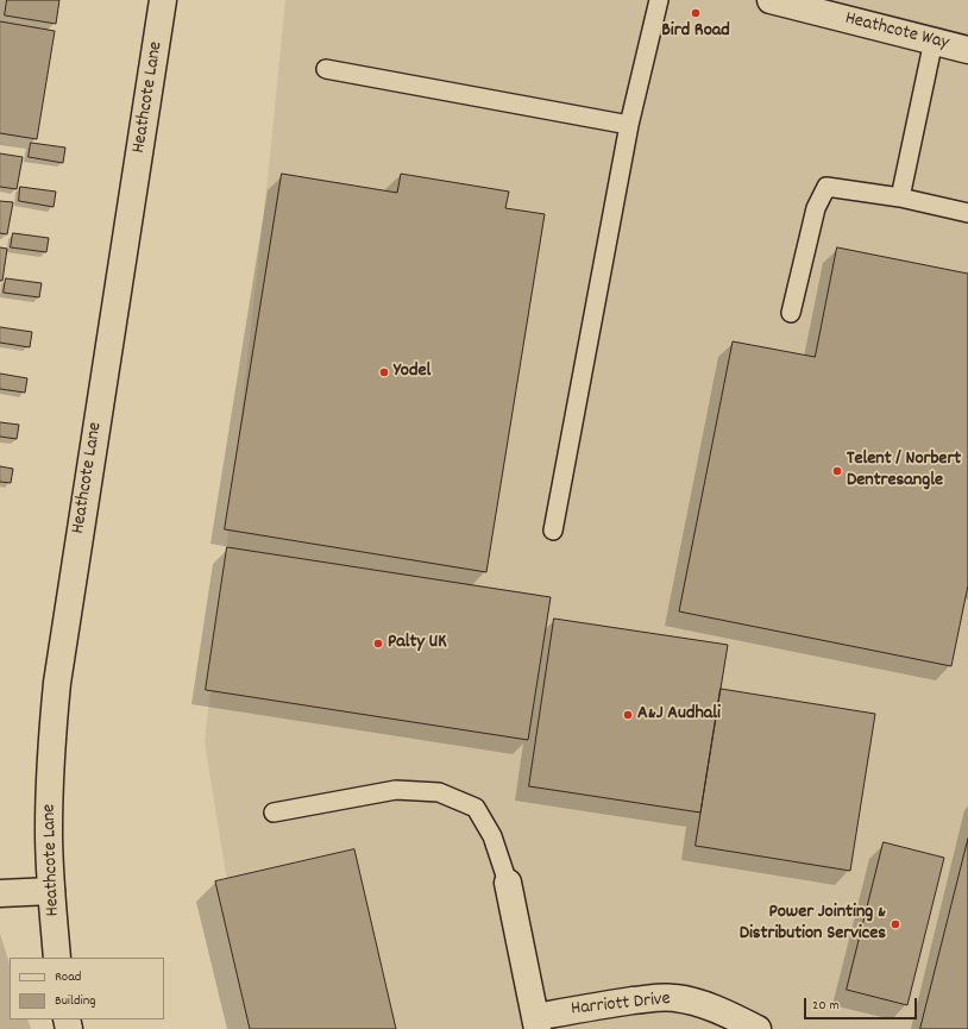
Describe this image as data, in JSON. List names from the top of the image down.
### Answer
{
  "streets": {
    "street": ["Heathcote Way", "Heathcote Lane", "Harriott Drive"]
  },
  "places": [
    "Bird Road",
    "Yodel",
    "Telent / Norbert Dentresangle",
    "Palty UK",
    "A&J Audhali",
    "Power Jointing & Distribution Services"
  ],
  "legend": ["Road", "Building"],
  "scale_bar": "20 m"
}
